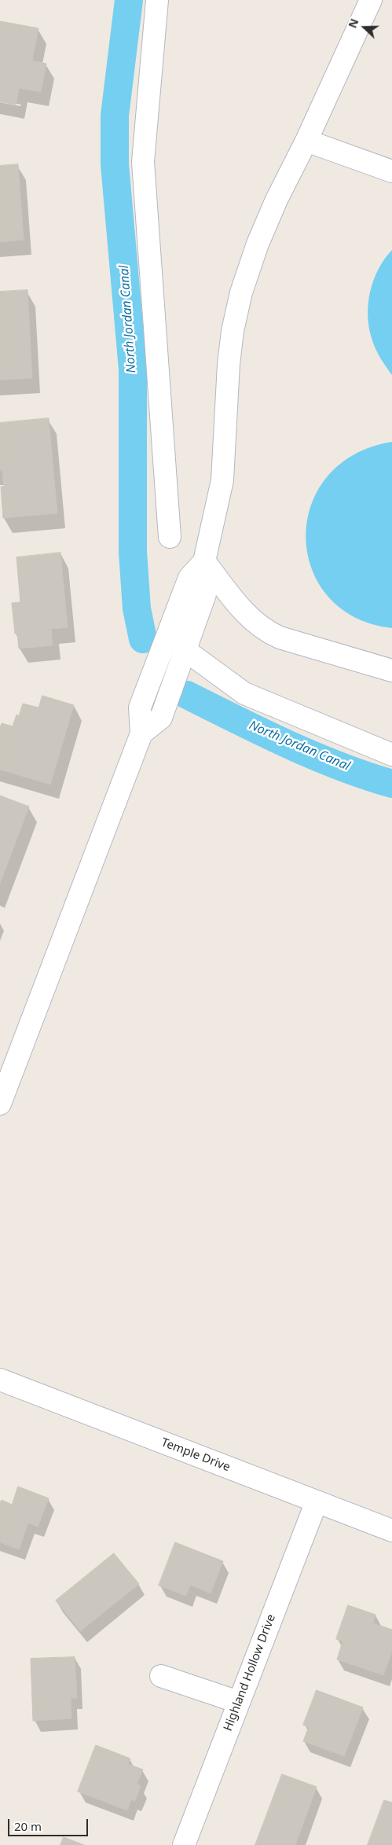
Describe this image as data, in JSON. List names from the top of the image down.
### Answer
{
  "streets": {
    "street": ["Temple Drive", "Highland Hollow Drive"]
  },
  "crossings": [
    ["Temple Drive", "Highland Hollow Drive"]
  ],
  "water": ["North Jordan Canal"],
  "scale_bar": "20 m",
  "north": "left"
}
